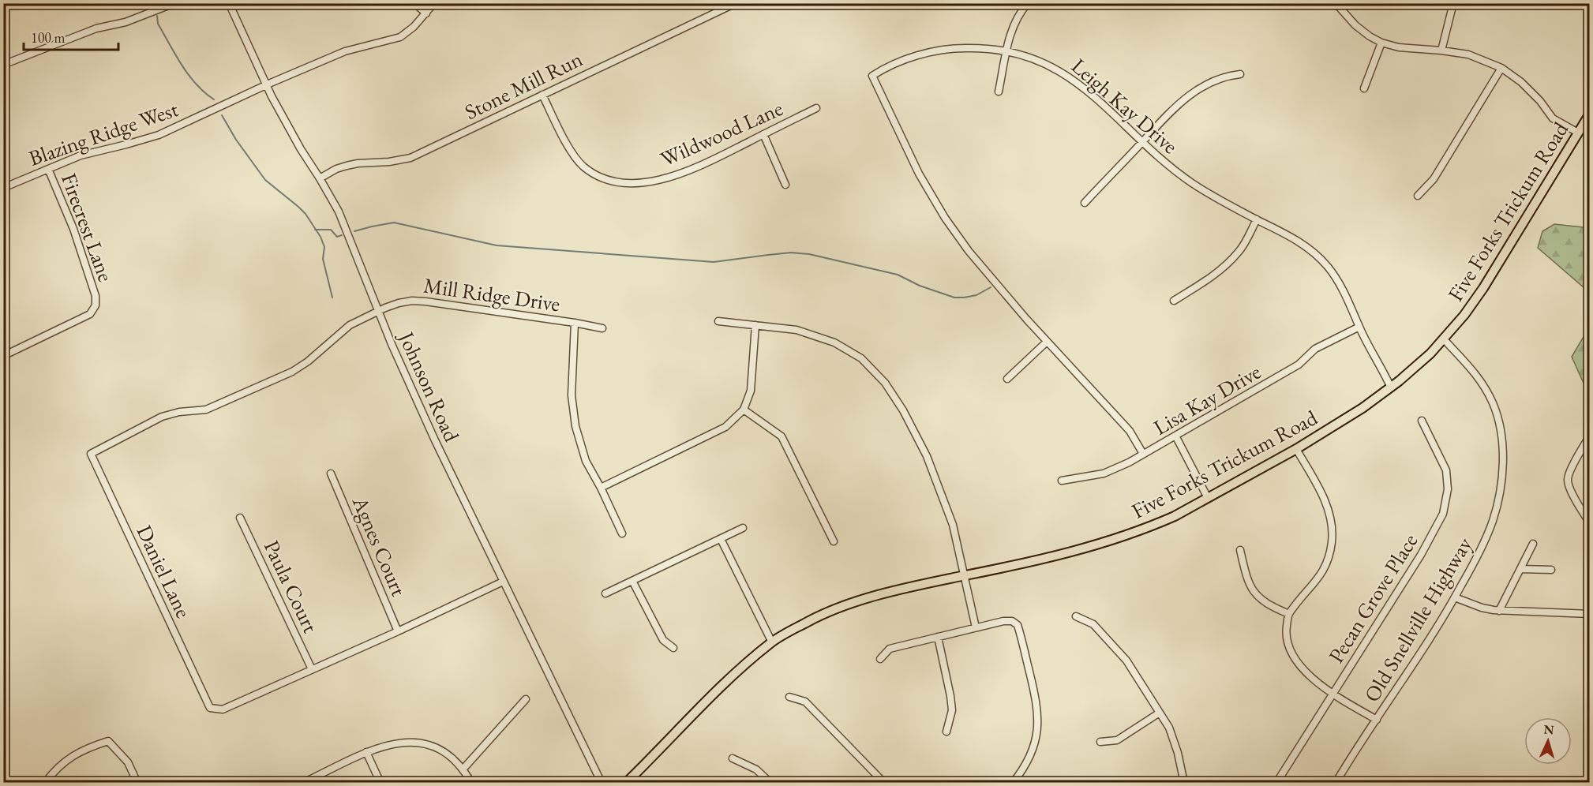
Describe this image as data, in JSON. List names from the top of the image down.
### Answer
{
  "streets": {
    "main road": ["Five Forks Trickum Road"],
    "street": [
      "Stone Mill Run",
      "Leigh Kay Drive",
      "Blazing Ridge West",
      "Wildwood Lane",
      "Firecrest Lane",
      "Mill Ridge Drive",
      "Johnson Road",
      "Lisa Kay Drive",
      "Agnes Court",
      "Daniel Lane",
      "Paula Court",
      "Pecan Grove Place",
      "Old Snellville Highway"
    ]
  },
  "crossings": [
    ["Stone Mill Run", "Wildwood Lane"],
    ["Stone Mill Run", "Johnson Road"],
    ["Leigh Kay Drive", "Five Forks Trickum Road"],
    ["Leigh Kay Drive", "Lisa Kay Drive"],
    ["Blazing Ridge West", "Firecrest Lane"],
    ["Blazing Ridge West", "Johnson Road"],
    ["Five Forks Trickum Road", "Old Snellville Highway"],
    ["Mill Ridge Drive", "Johnson Road"],
    ["Mill Ridge Drive", "Daniel Lane"],
    ["Johnson Road", "Daniel Lane"],
    ["Agnes Court", "Daniel Lane"],
    ["Daniel Lane", "Paula Court"]
  ],
  "scale_bar": "100 m",
  "north": "top"
}
